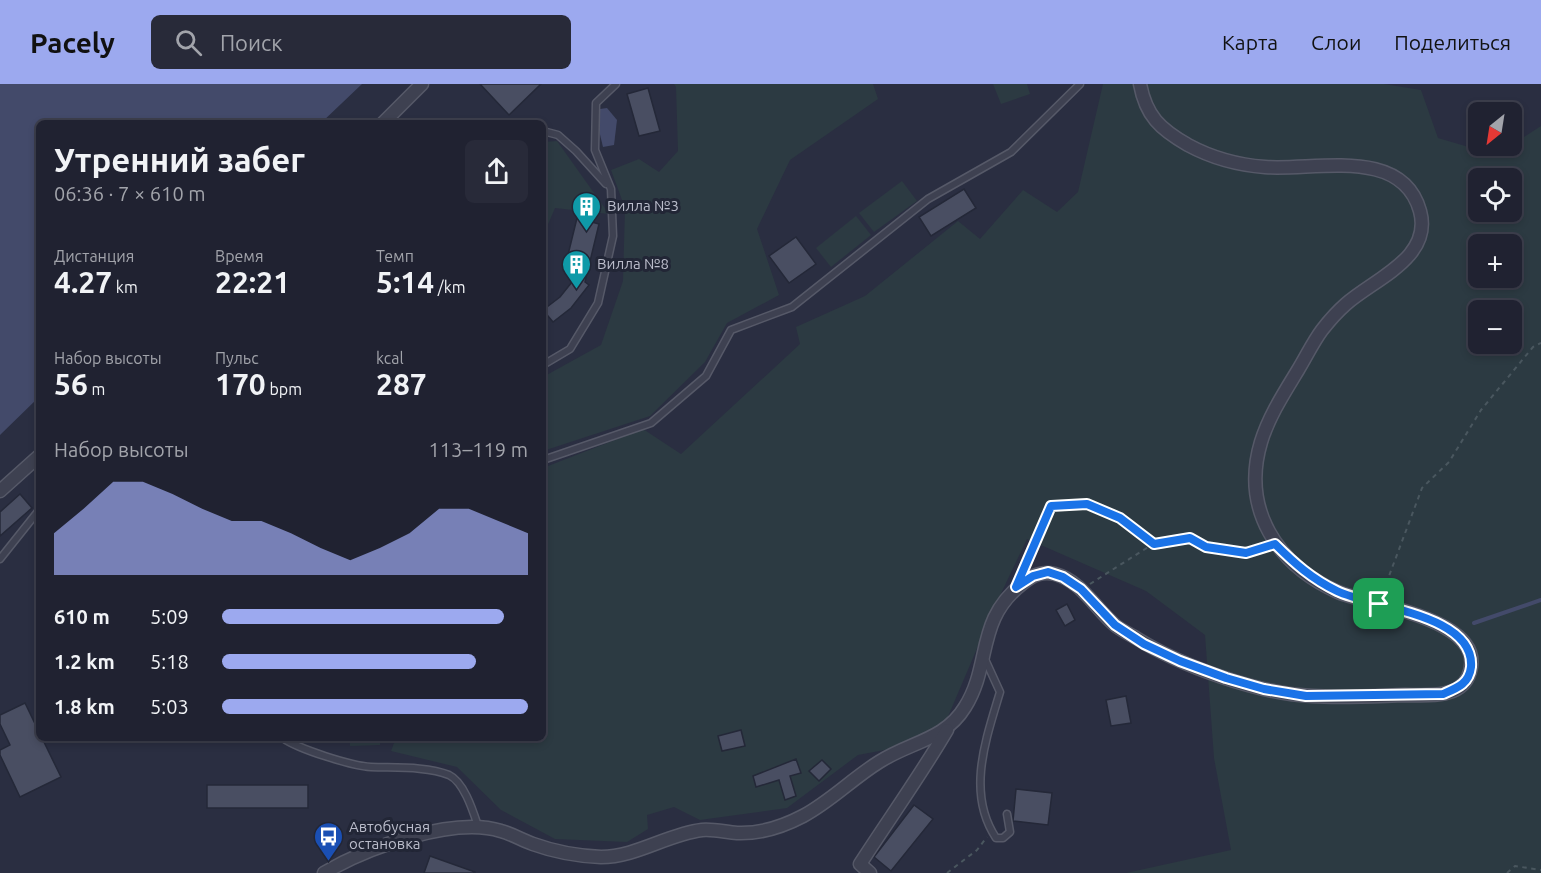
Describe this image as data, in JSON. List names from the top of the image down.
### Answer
{
  "places": {
    "building": ["Вилла №3", "Вилла №8"],
    "bus stop": ["Автобусная остановка"]
  },
  "north": "bottom left",
  "page": {
    "header": "Pacely",
    "search": "Поиск",
    "nav": ["Карта", "Слои", "Поделиться"],
    "map_buttons": ["+", "−"],
    "heading": ["Утренний забег", "06:36 · 7 × 610 m"],
    "stats": [
      ["Дистанция", "4.27 km"],
      ["Время", "22:21"],
      ["Темп", "5:14 /km"],
      ["Набор высоты", "56 m"],
      ["Пульс", "170 bpm"],
      ["kcal", "287"]
    ],
    "chart": ["Набор высоты", "113–119 m"],
    "list": [
      {
        "name": "610 m",
        "note": "5:09"
      },
      {
        "name": "1.2 km",
        "note": "5:18"
      },
      {
        "name": "1.8 km",
        "note": "5:03"
      }
    ]
  }
}
